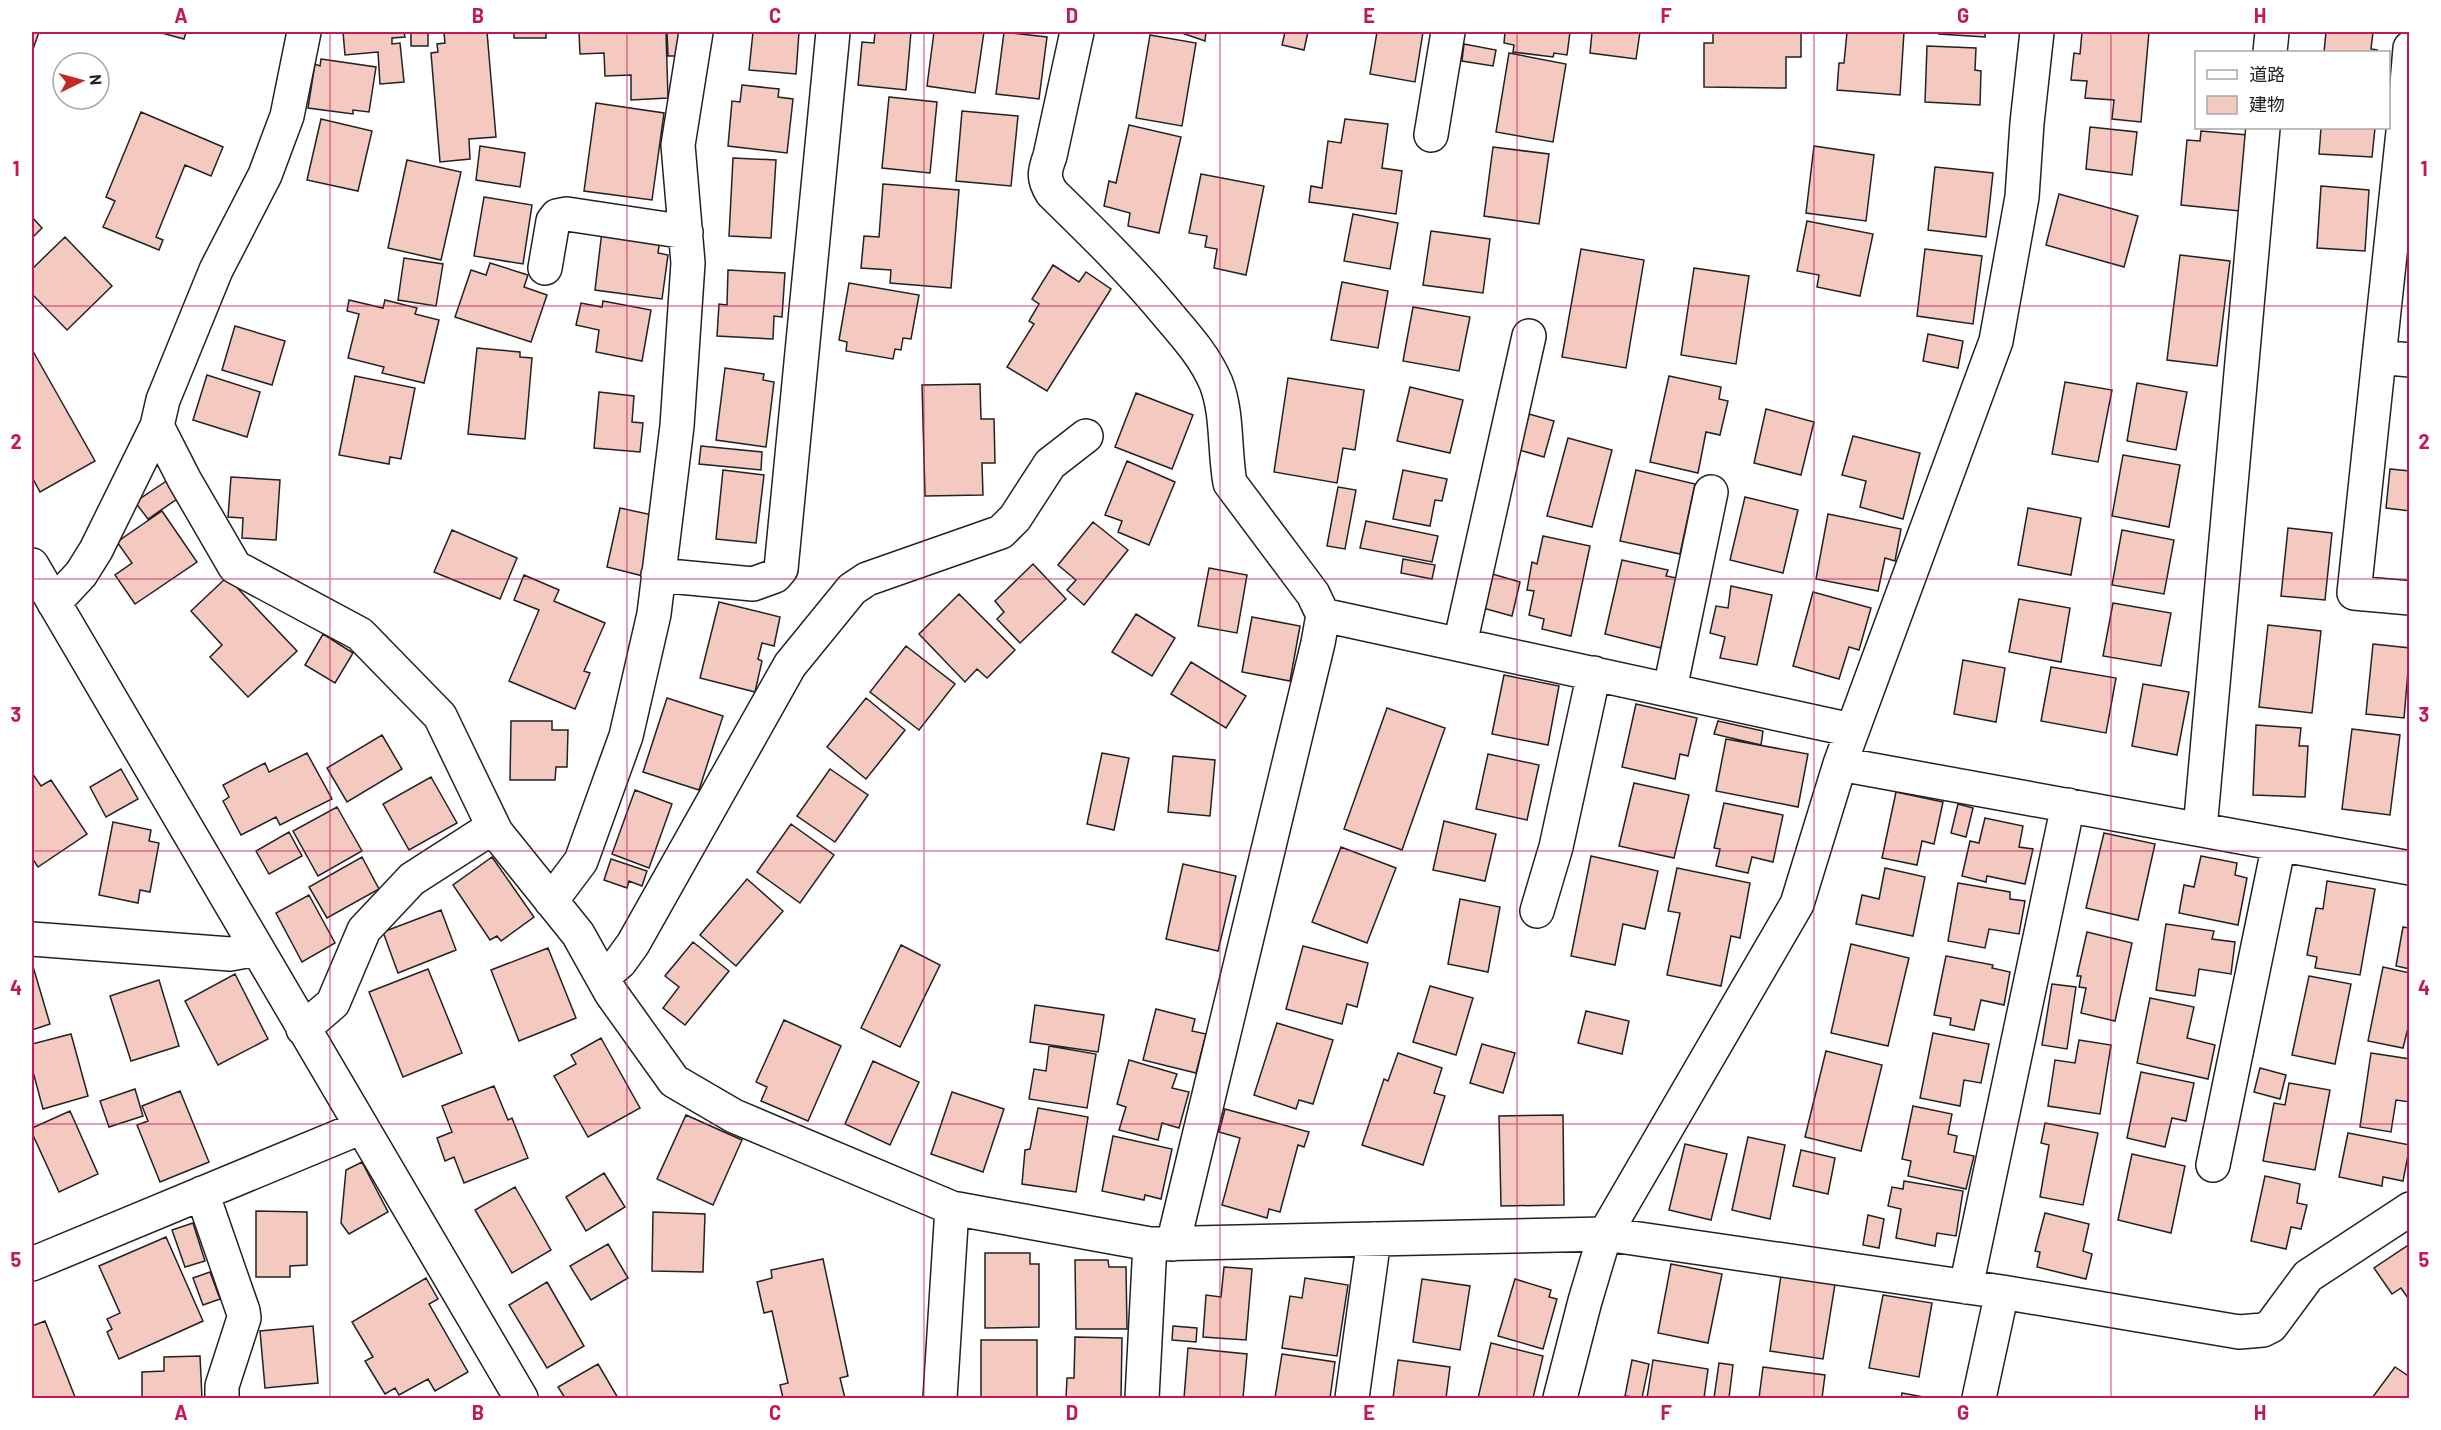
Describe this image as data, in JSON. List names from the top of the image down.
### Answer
{
  "legend": ["道路", "建物"],
  "north": "right",
  "grid": {
    "columns": [
      "A",
      "B",
      "C",
      "D",
      "E",
      "F",
      "G",
      "H"
    ],
    "rows": [
      "1",
      "2",
      "3",
      "4",
      "5"
    ]
  }
}
